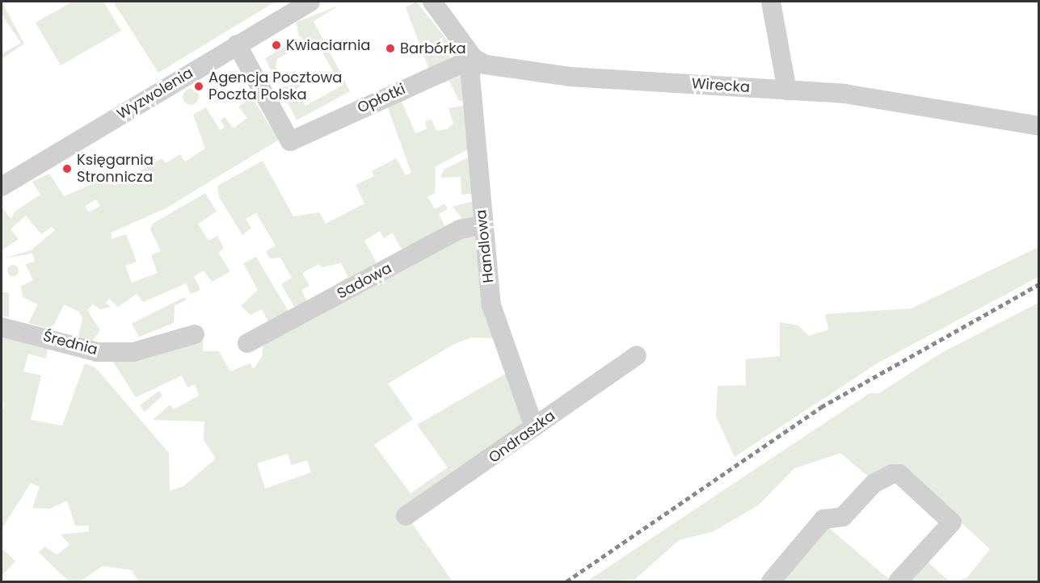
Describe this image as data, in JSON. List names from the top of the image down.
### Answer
{
  "streets": {
    "street": [
      "Wirecka",
      "Wyzwolenia",
      "Opłotki",
      "Handlowa",
      "Sadowa",
      "Średnia",
      "Ondraszka"
    ]
  },
  "crossings": [
    ["Wirecka", "Opłotki"],
    ["Wirecka", "Handlowa"],
    ["Wyzwolenia", "Opłotki"],
    ["Opłotki", "Handlowa"],
    ["Handlowa", "Sadowa"],
    ["Handlowa", "Ondraszka"]
  ],
  "places": [
    "Kwiaciarnia",
    "Barbórka",
    "Agencja Pocztowa Poczta Polska",
    "Księgarnia Stronnicza"
  ]
}
